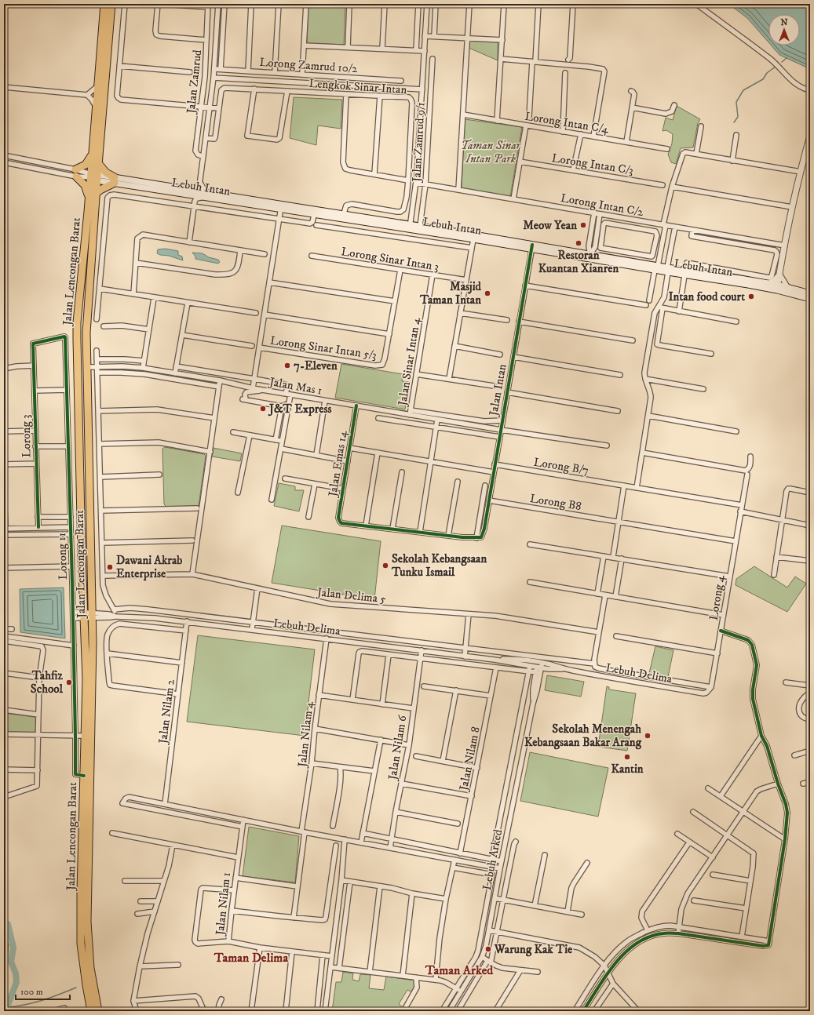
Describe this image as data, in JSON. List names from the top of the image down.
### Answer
{
  "streets": {
    "highway": ["Jalan Lencongan Barat"],
    "main road": ["Lebuh Intan"],
    "street": [
      "Lorong Zamrud 10/2",
      "Jalan Zamrud",
      "Lengkok Sinar Intan",
      "Lorong Intan C/4",
      "Jalan Zamrud 9/1",
      "Lorong Intan C/3",
      "Lorong Intan C/2",
      "Lorong Sinar Intan 3",
      "Lorong Sinar Intan 5/3",
      "Jalan Sinar Intan 4",
      "Jalan Mas 1",
      "Jalan Intan",
      "Lorong 3",
      "Jalan Emas 14",
      "Lorong B/7",
      "Lorong B8",
      "Lorong 11",
      "Jalan Delima 5",
      "Lorong 4",
      "Lebuh Delima",
      "Jalan Nilam 2",
      "Jalan Nilam 4",
      "Jalan Nilam 6",
      "Jalan Nilam 8",
      "Lebuh Arked",
      "Jalan Nilam 1"
    ]
  },
  "crossings": [
    ["Lengkok Sinar Intan", "Lebuh Intan"],
    ["Jalan Zamrud 9/1", "Lebuh Intan"],
    ["Jalan Zamrud 9/1", "Lorong Intan C/2"],
    ["Lebuh Intan", "Jalan Lencongan Barat"],
    ["Lebuh Intan", "Jalan Intan"],
    ["Lorong Sinar Intan 3", "Lorong Sinar Intan 5/3"],
    ["Lorong Sinar Intan 3", "Jalan Sinar Intan 4"],
    ["Jalan Lencongan Barat", "Jalan Mas 1"],
    ["Jalan Lencongan Barat", "Lorong 11"],
    ["Jalan Lencongan Barat", "Lebuh Delima"],
    ["Jalan Sinar Intan 4", "Jalan Mas 1"],
    ["Jalan Mas 1", "Jalan Intan"],
    ["Jalan Mas 1", "Jalan Emas 14"],
    ["Jalan Intan", "Lorong B/7"],
    ["Jalan Intan", "Lorong B8"],
    ["Lorong 3", "Lorong 11"],
    ["Lorong B8", "Lorong 4"],
    ["Lorong 4", "Lebuh Delima"],
    ["Lebuh Delima", "Jalan Nilam 2"],
    ["Lebuh Delima", "Jalan Nilam 4"],
    ["Lebuh Delima", "Jalan Nilam 6"],
    ["Lebuh Delima", "Lebuh Arked"]
  ],
  "districts": ["Taman Delima", "Taman Arked"],
  "parks": ["Taman Sinar Intan Park"],
  "places": [
    "Meow Yean",
    "Restoran Kuantan Xianren",
    "Masjid Taman Intan",
    "Intan food court",
    "7-Eleven",
    "J&T Express",
    "Sekolah Kebangsaan Tunku Ismail",
    "Dawani Akrab Enterprise",
    "Tahfiz School",
    "Sekolah Menengah Kebangsaan Bakar Arang",
    "Kantin",
    "Warung Kak Tie"
  ],
  "scale_bar": "100 m",
  "north": "top"
}
